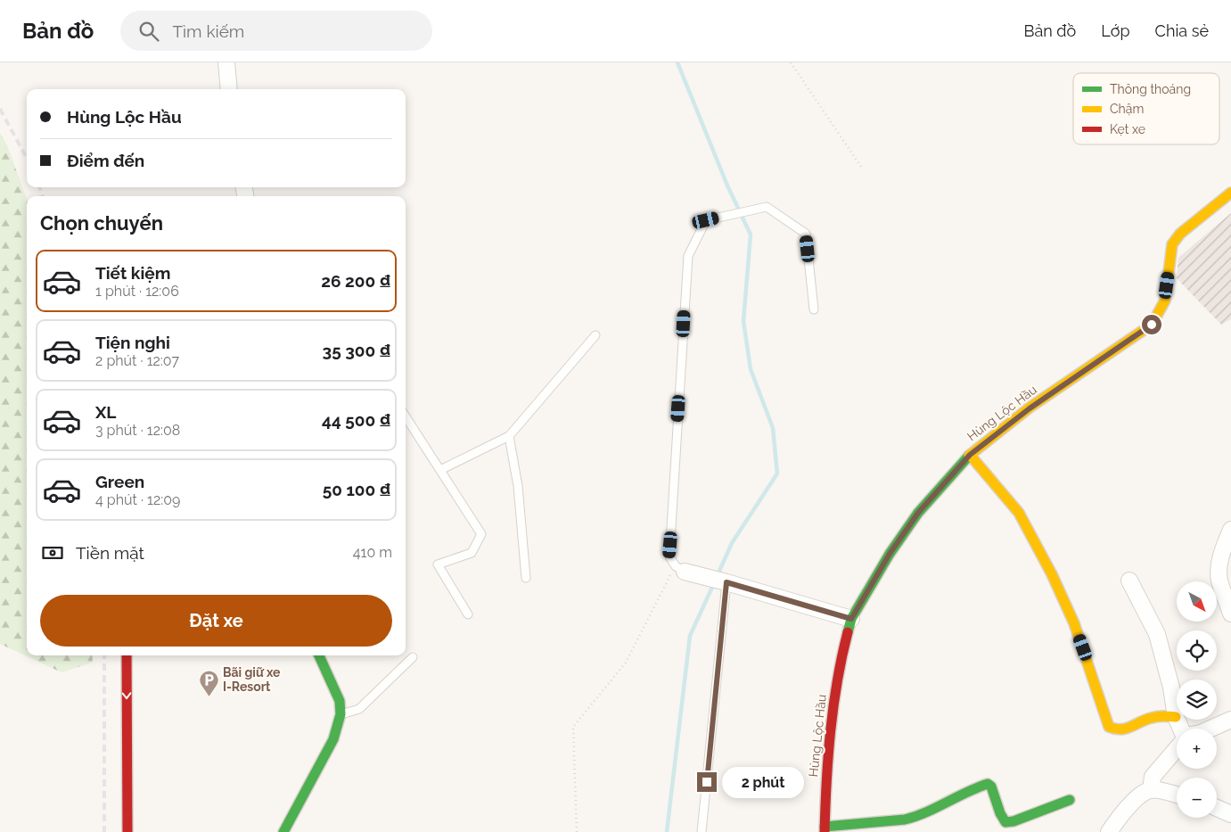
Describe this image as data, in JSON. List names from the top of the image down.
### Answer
{
  "streets": {
    "street": ["Hùng Lộc Hầu"]
  },
  "places": {
    "parking": ["Bãi giữ xe I-Resort"]
  },
  "legend": ["Thông thoáng", "Chậm", "Kẹt xe"],
  "north": "bottom right",
  "page": {
    "header": "Bản đồ",
    "search": "Tìm kiếm",
    "nav": ["Bản đồ", "Lớp", "Chia sẻ"],
    "banner": ["Hùng Lộc Hầu", "Điểm đến"],
    "heading": "Chọn chuyến",
    "list": [
      {
        "name": "Tiết kiệm",
        "note": "1 phút · 12:06",
        "value": "26 200 ₫"
      },
      {
        "name": "Tiện nghi",
        "note": "2 phút · 12:07",
        "value": "35 300 ₫"
      },
      {
        "name": "XL",
        "note": "3 phút · 12:08",
        "value": "44 500 ₫"
      },
      {
        "name": "Green",
        "note": "4 phút · 12:09",
        "value": "50 100 ₫"
      }
    ],
    "pay": ["Tiền mặt", "410 m"],
    "map_buttons": ["+", "−"],
    "buttons": "Đặt xe",
    "bubble": "2 phút"
  }
}
